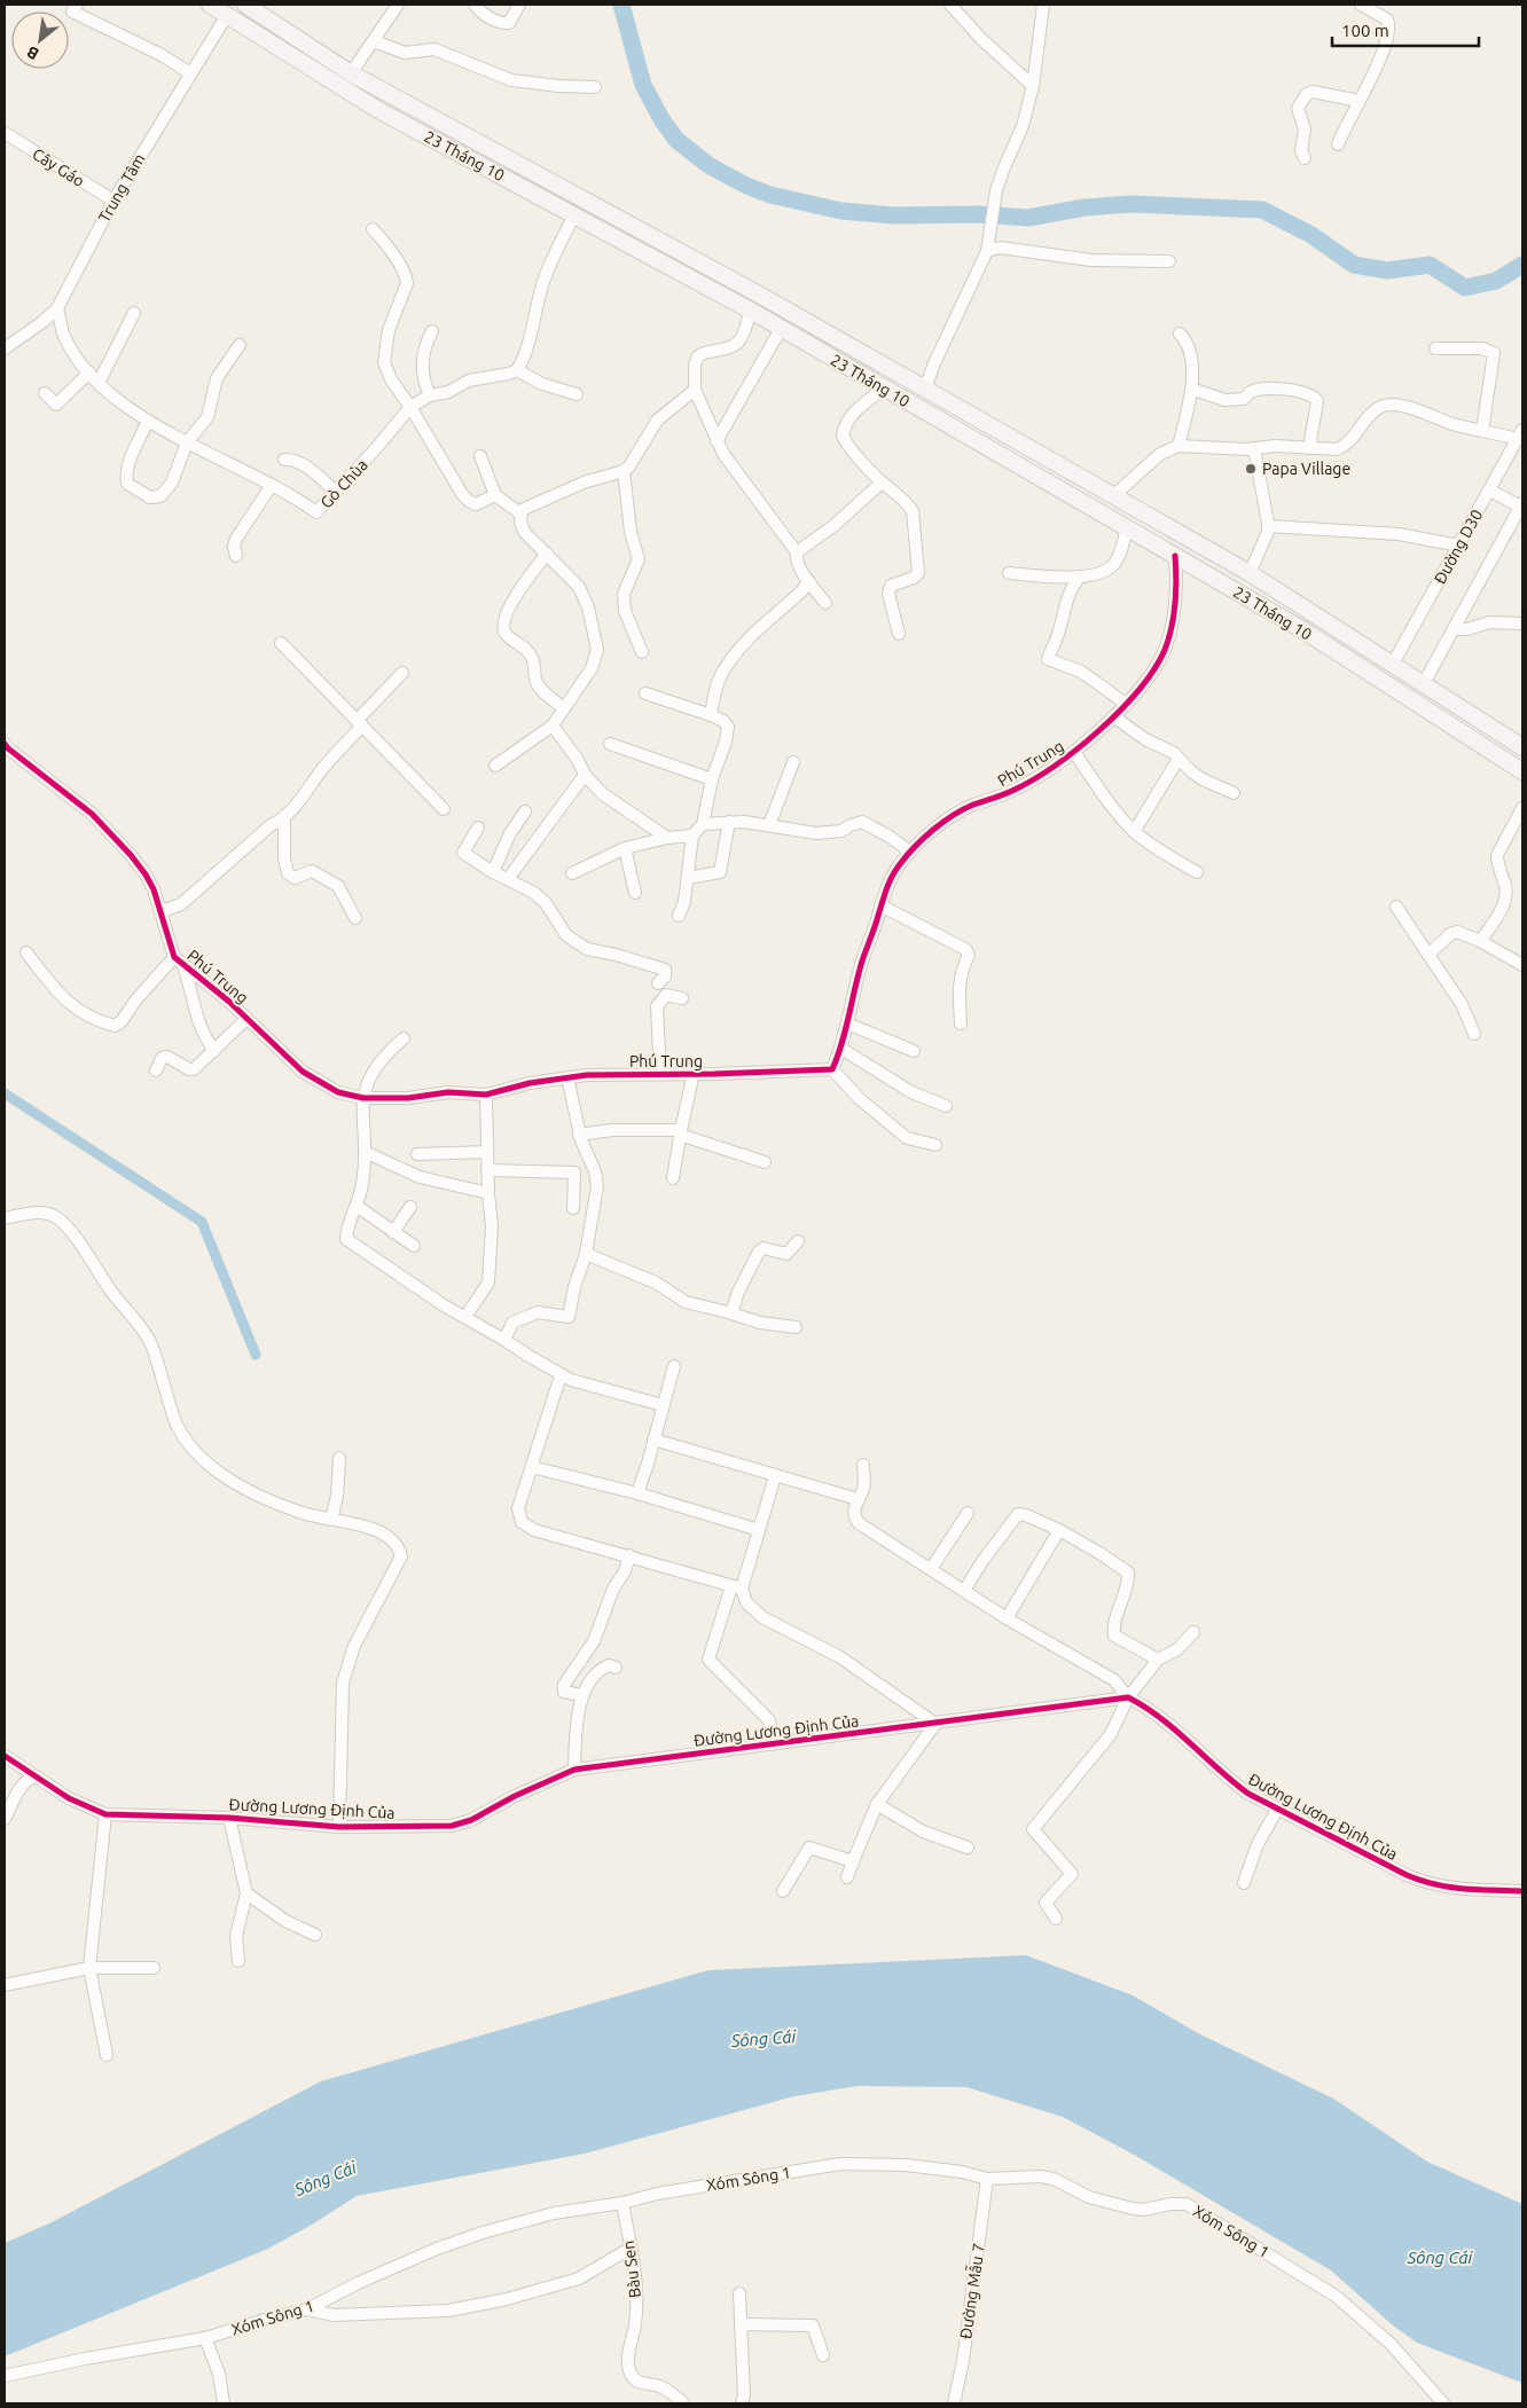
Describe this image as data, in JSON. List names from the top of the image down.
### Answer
{
  "streets": {
    "main road": ["23 Tháng 10"],
    "street": [
      "Cây Gáo",
      "Trung Tâm",
      "Gò Chùa",
      "Đường D30",
      "Phú Trung",
      "Đường Lương Định Của",
      "Xóm Sông 1",
      "Bàu Sen",
      "Đường Mẫu 7"
    ]
  },
  "crossings": [
    ["23 Tháng 10", "Trung Tâm"],
    ["23 Tháng 10", "Đường D30"],
    ["23 Tháng 10", "Phú Trung"],
    ["Cây Gáo", "Trung Tâm"],
    ["Trung Tâm", "Gò Chùa"],
    ["Xóm Sông 1", "Bàu Sen"],
    ["Xóm Sông 1", "Đường Mẫu 7"]
  ],
  "water": ["Sông Cái"],
  "places": ["Papa Village"],
  "scale_bar": "100 m",
  "north": "bottom left"
}
